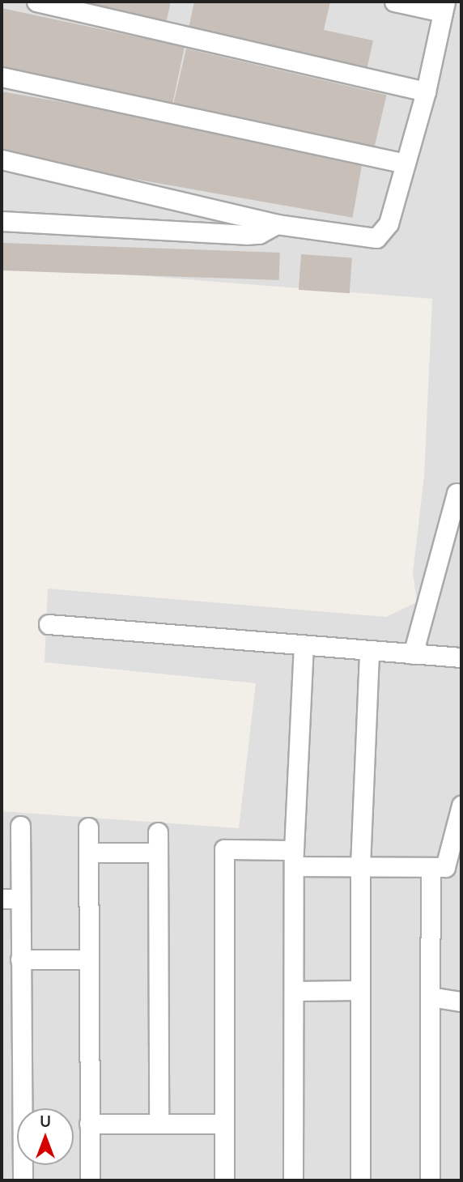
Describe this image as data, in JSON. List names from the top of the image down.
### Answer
{
  "north": "top"
}
